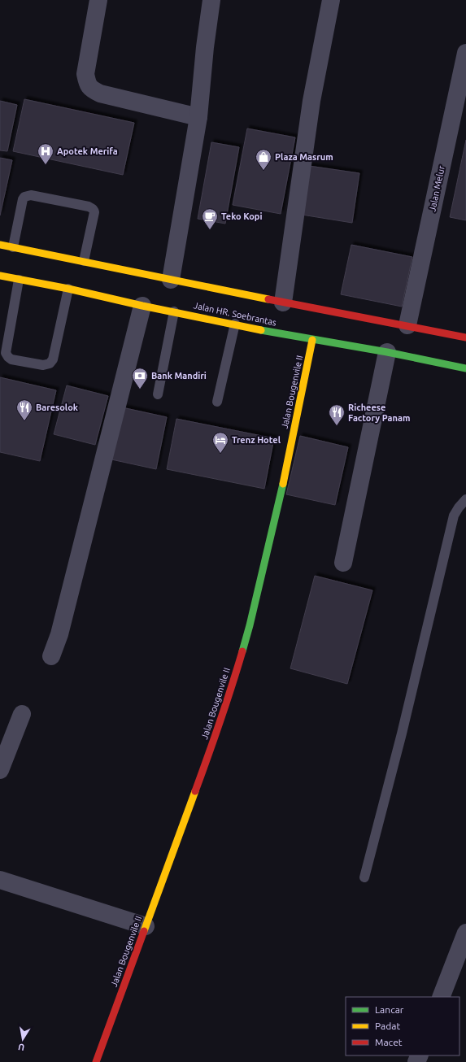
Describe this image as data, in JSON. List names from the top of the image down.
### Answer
{
  "streets": {
    "main road": ["Jalan HR. Soebrantas", "Jalan Bougenvile II"],
    "street": ["Jalan Melur"]
  },
  "crossings": [
    ["Jalan HR. Soebrantas", "Jalan Bougenvile II"]
  ],
  "places": {
    "hospital": ["Apotek Merifa"],
    "shop": ["Plaza Masrum"],
    "cafe": ["Teko Kopi"],
    "bank": ["Bank Mandiri"],
    "restaurant": ["Baresolok", "Richeese Factory Panam"],
    "hotel": ["Trenz Hotel"]
  },
  "legend": ["Lancar", "Padat", "Macet"],
  "north": "bottom"
}
